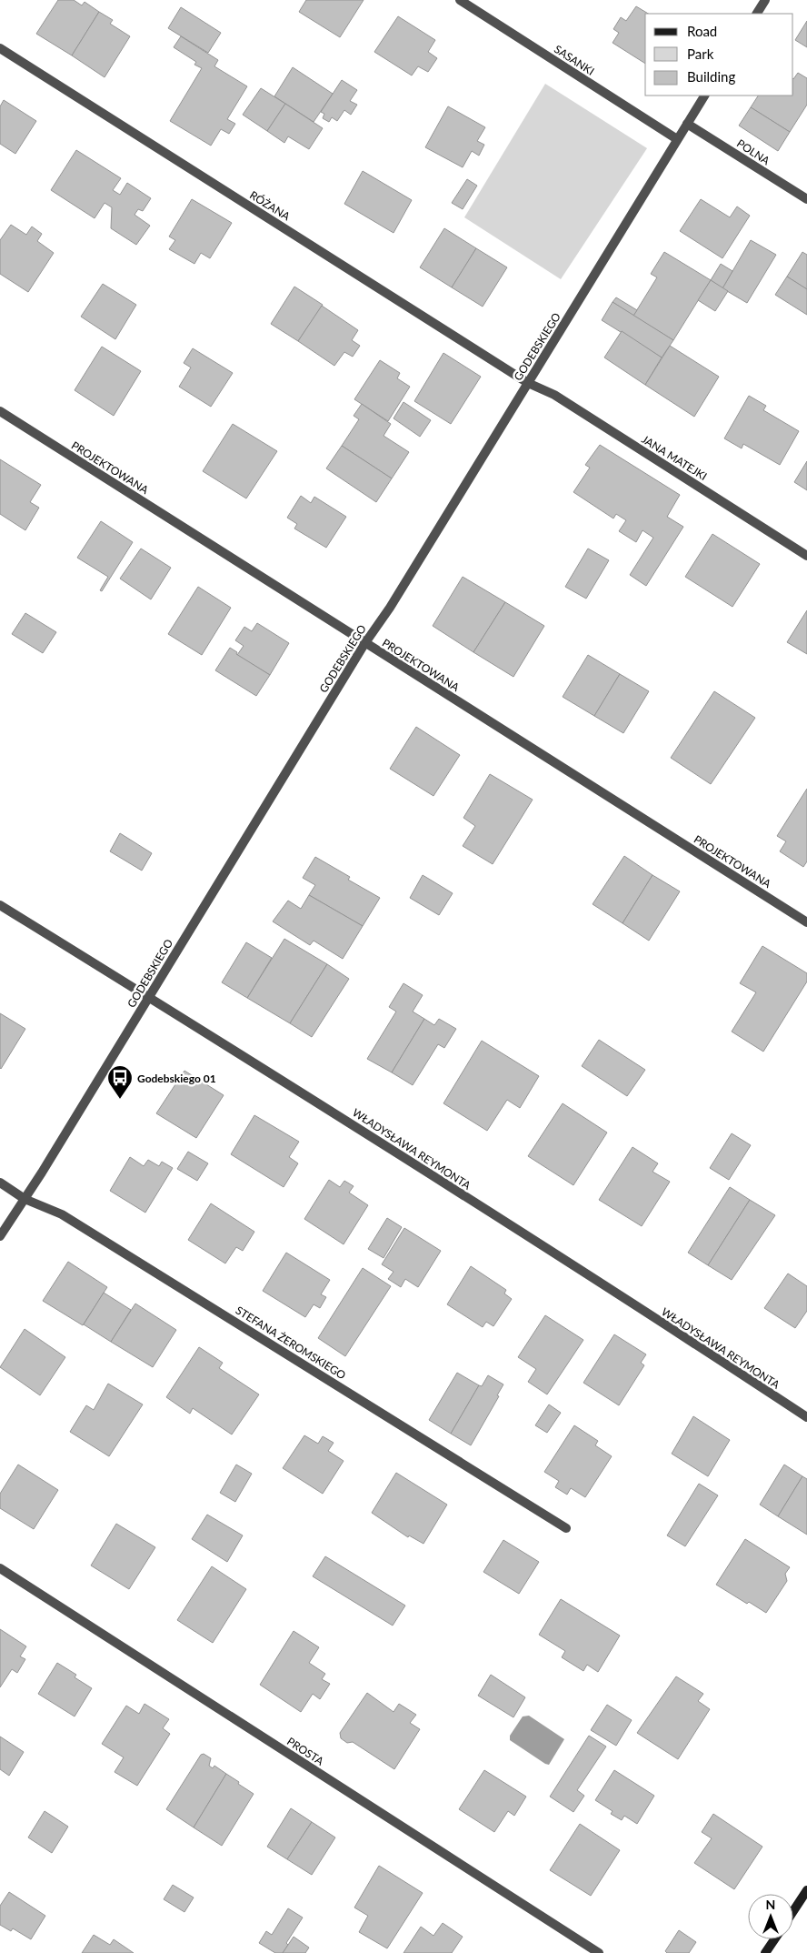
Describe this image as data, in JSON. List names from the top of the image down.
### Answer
{
  "streets": {
    "street": [
      "SASANKI",
      "POLNA",
      "RÓŻANA",
      "GODEBSKIEGO",
      "JANA MATEJKI",
      "PROJEKTOWANA",
      "WŁADYSŁAWA REYMONTA",
      "STEFANA ŻEROMSKIEGO",
      "PROSTA"
    ]
  },
  "crossings": [
    ["SASANKI", "GODEBSKIEGO"],
    ["POLNA", "GODEBSKIEGO"],
    ["RÓŻANA", "GODEBSKIEGO"],
    ["RÓŻANA", "JANA MATEJKI"],
    ["GODEBSKIEGO", "JANA MATEJKI"],
    ["GODEBSKIEGO", "PROJEKTOWANA"],
    ["GODEBSKIEGO", "WŁADYSŁAWA REYMONTA"],
    ["GODEBSKIEGO", "STEFANA ŻEROMSKIEGO"]
  ],
  "places": {
    "bus stop": ["Godebskiego 01"]
  },
  "legend": ["Road", "Park", "Building"],
  "north": "top"
}
